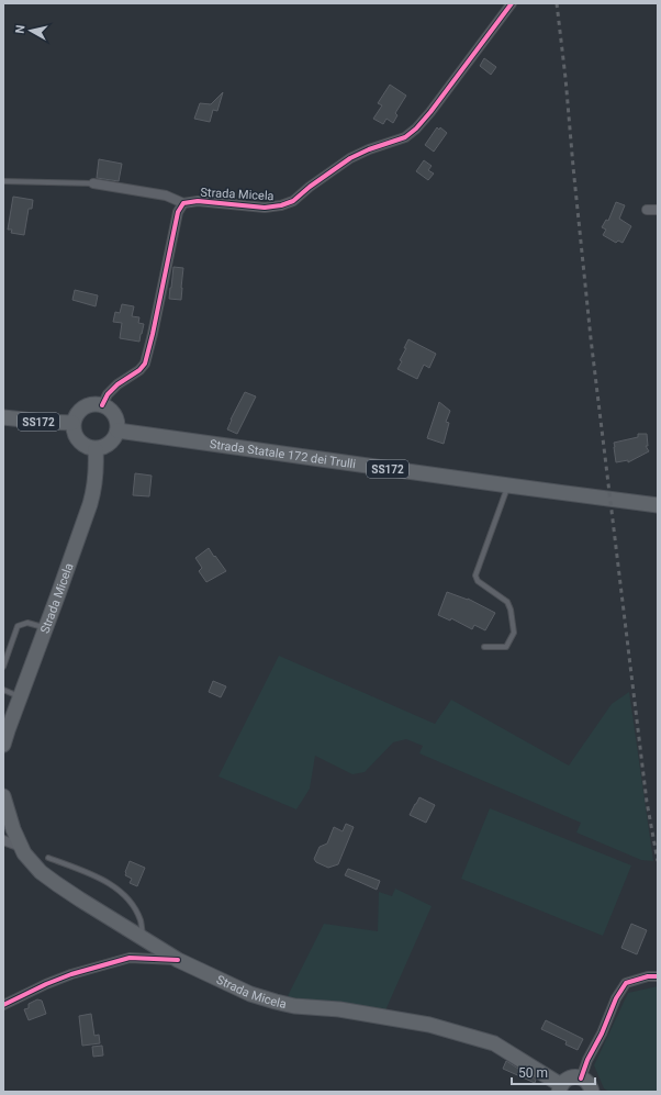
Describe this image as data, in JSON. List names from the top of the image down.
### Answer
{
  "streets": {
    "main road": ["Strada Micela", "SS172", "Strada Statale 172 dei Trulli"]
  },
  "crossings": [
    ["Strada Micela", "SS172"],
    ["Strada Micela", "Strada Statale 172 dei Trulli"],
    ["SS172", "Strada Statale 172 dei Trulli"]
  ],
  "scale_bar": "50 m",
  "north": "left"
}
